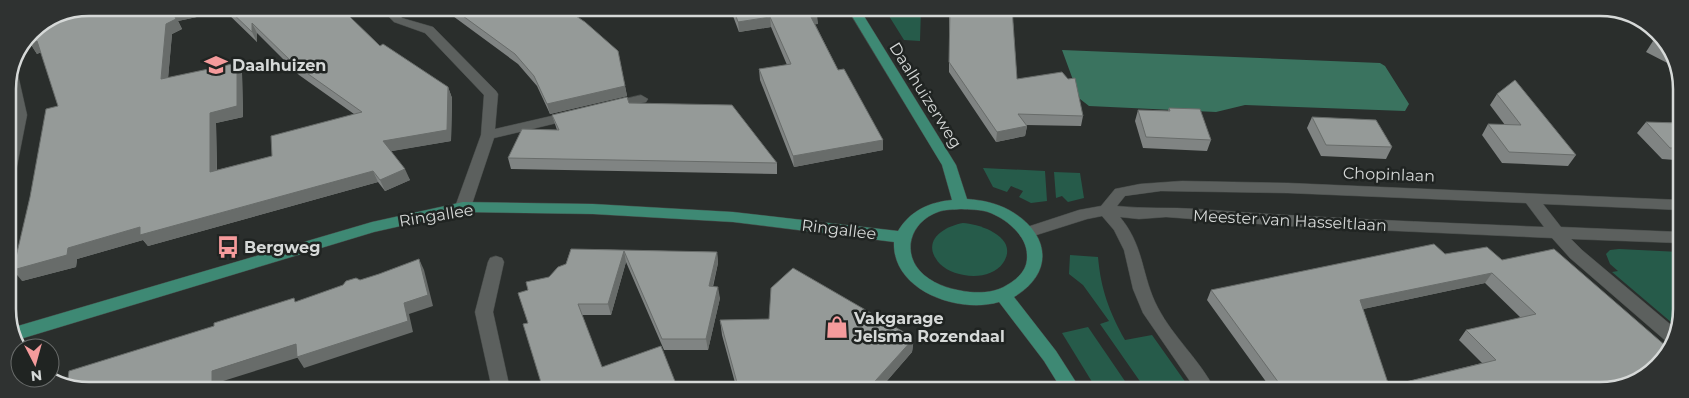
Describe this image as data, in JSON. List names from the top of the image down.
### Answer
{
  "streets": {
    "main road": ["Daalhuizerweg", "Ringallee"],
    "street": ["Chopinlaan", "Meester van Hasseltlaan"]
  },
  "crossings": [
    ["Daalhuizerweg", "Ringallee"],
    ["Daalhuizerweg", "Meester van Hasseltlaan"],
    ["Chopinlaan", "Meester van Hasseltlaan"],
    ["Ringallee", "Meester van Hasseltlaan"]
  ],
  "places": {
    "school or university": ["Daalhuizen"],
    "bus stop": ["Bergweg"],
    "shop": ["Vakgarage Jelsma Rozendaal"]
  },
  "north": "bottom"
}
